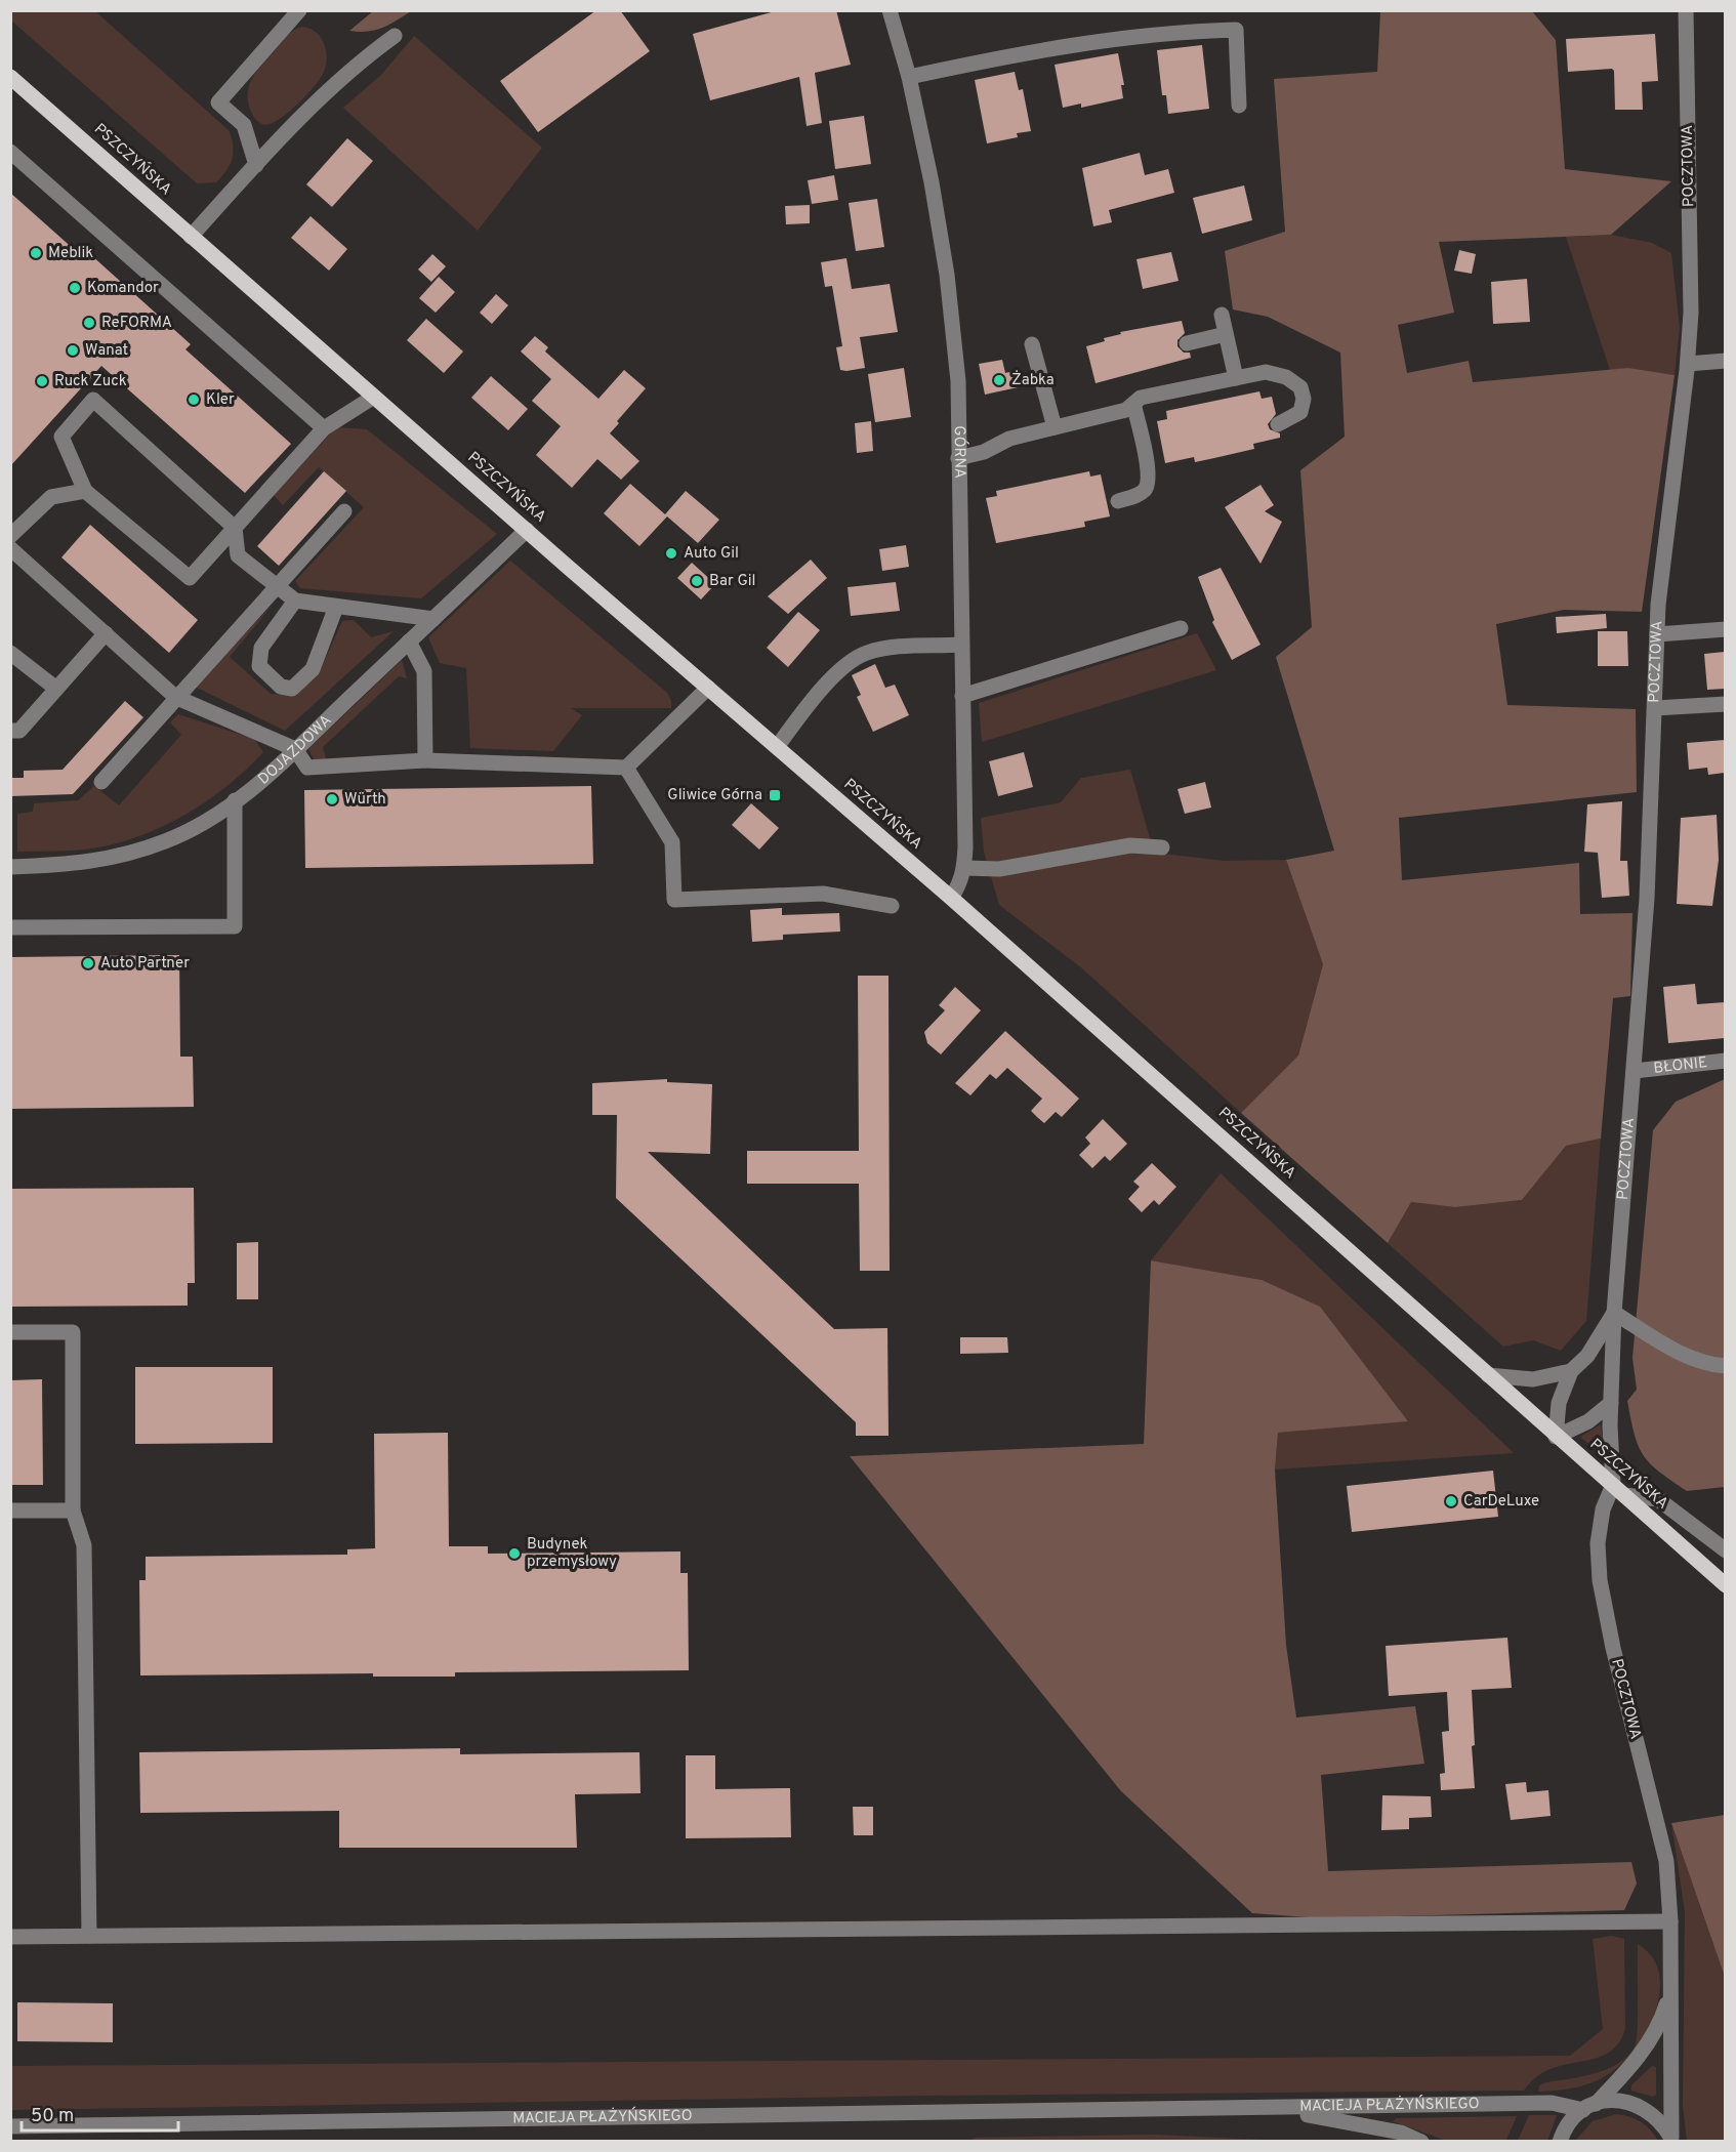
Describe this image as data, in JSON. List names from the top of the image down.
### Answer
{
  "streets": {
    "main road": ["PSZCZYŃSKA"],
    "street": [
      "POCZTOWA",
      "GÓRNA",
      "DOJAZDOWA",
      "BŁONIE",
      "MACIEJA PŁAŻYŃSKIEGO"
    ]
  },
  "crossings": [
    ["PSZCZYŃSKA", "POCZTOWA"],
    ["PSZCZYŃSKA", "GÓRNA"],
    ["PSZCZYŃSKA", "DOJAZDOWA"],
    ["POCZTOWA", "BŁONIE"],
    ["POCZTOWA", "MACIEJA PŁAŻYŃSKIEGO"]
  ],
  "places": {
    "other": [
      "Meblik",
      "Komandor",
      "ReFORMA",
      "Wanat",
      "Żabka",
      "Ruck Zuck",
      "Kler",
      "Auto Gil",
      "Bar Gil",
      "Würth",
      "Auto Partner",
      "CarDeLuxe",
      "Budynek przemysłowy"
    ],
    "transit": ["Gliwice Górna"]
  },
  "scale_bar": "50 m"
}
